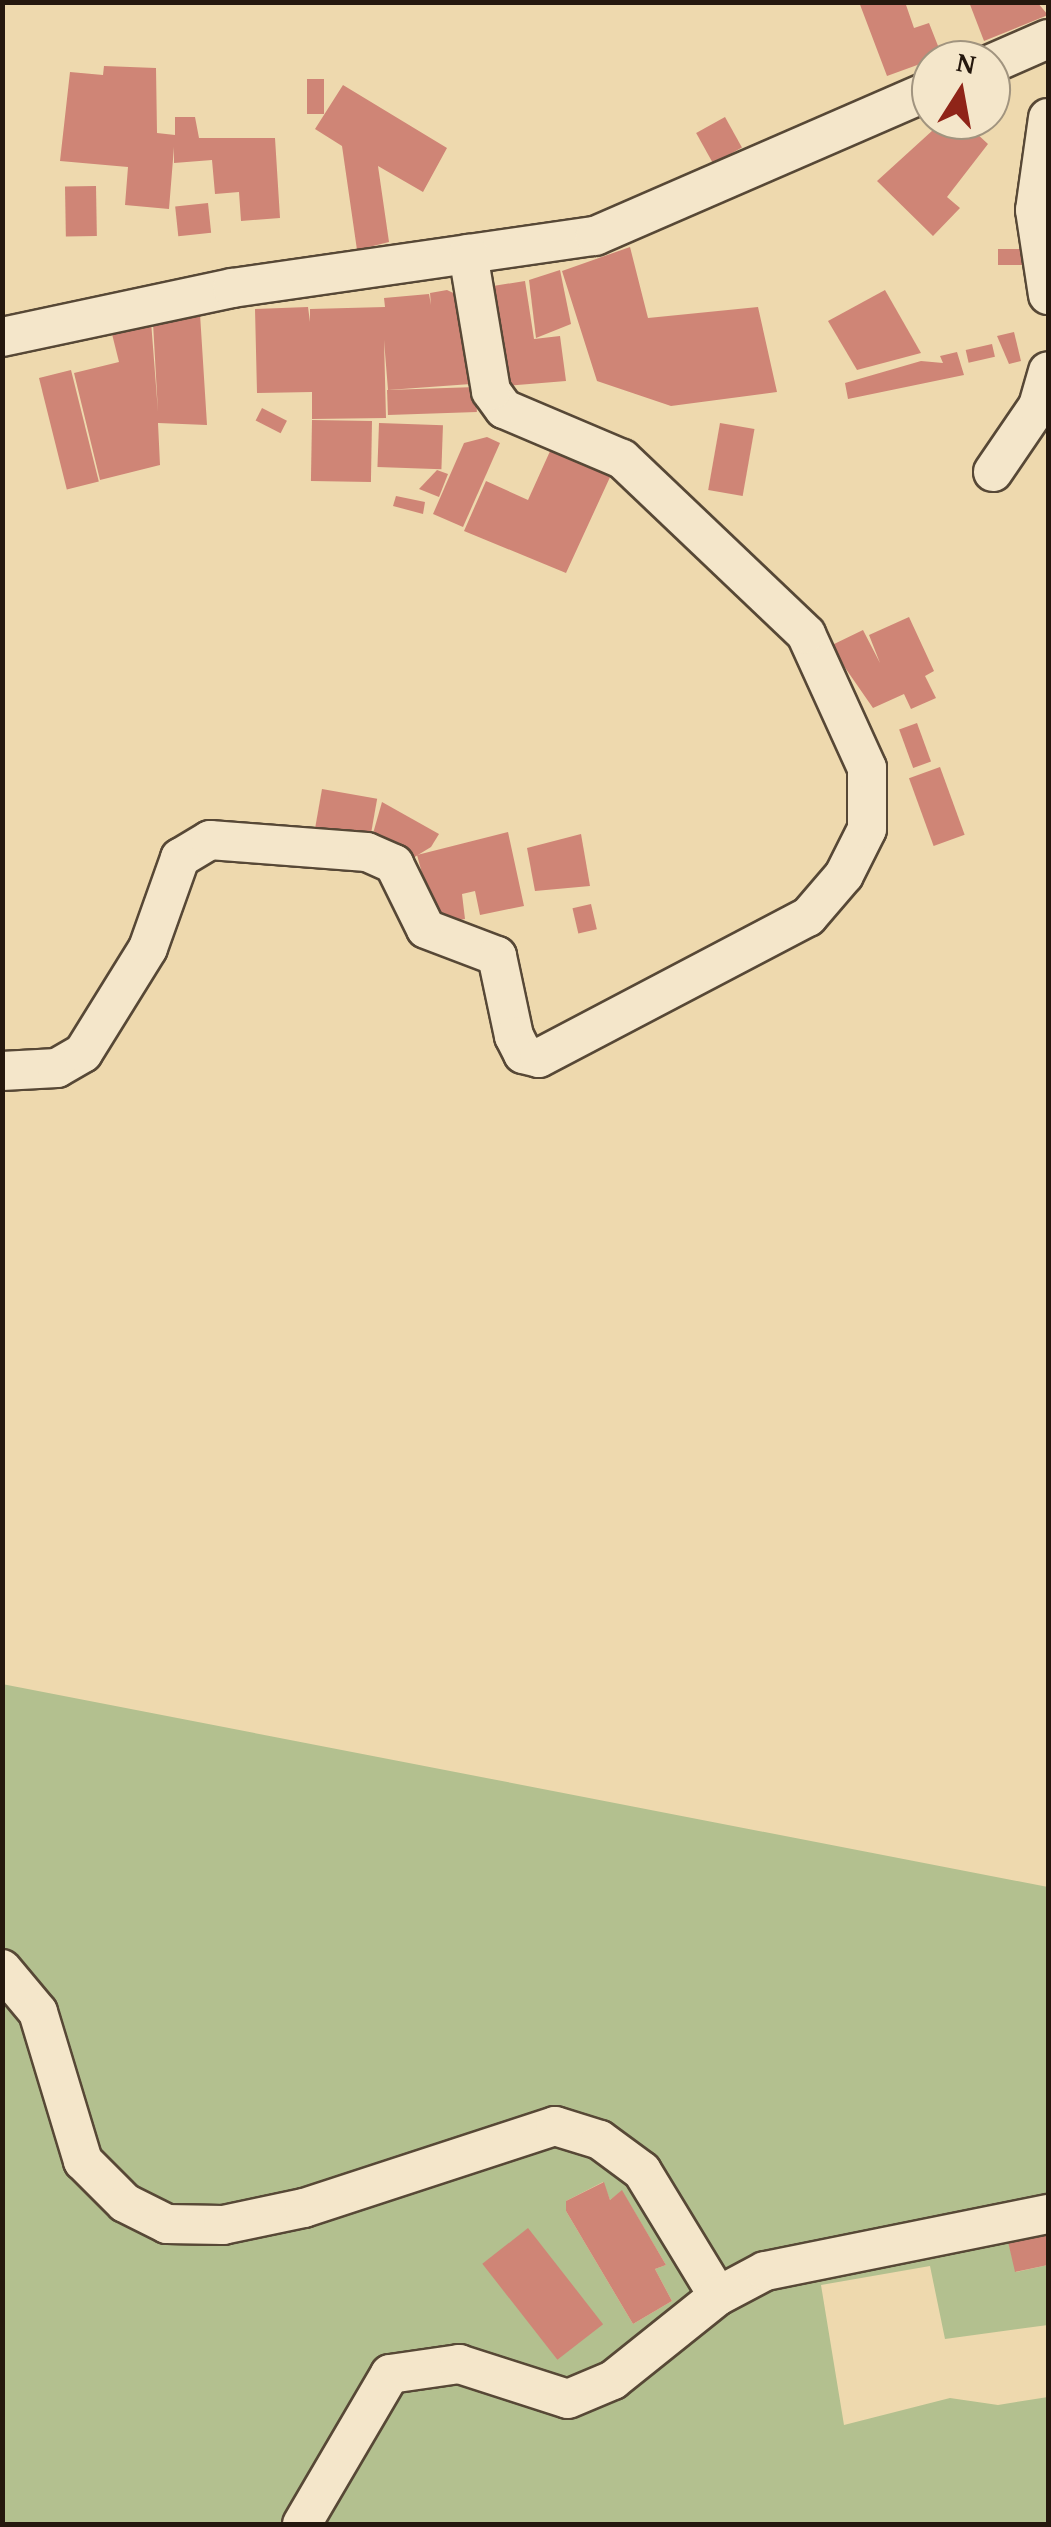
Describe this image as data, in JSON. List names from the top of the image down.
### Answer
{
  "north": "top"
}
